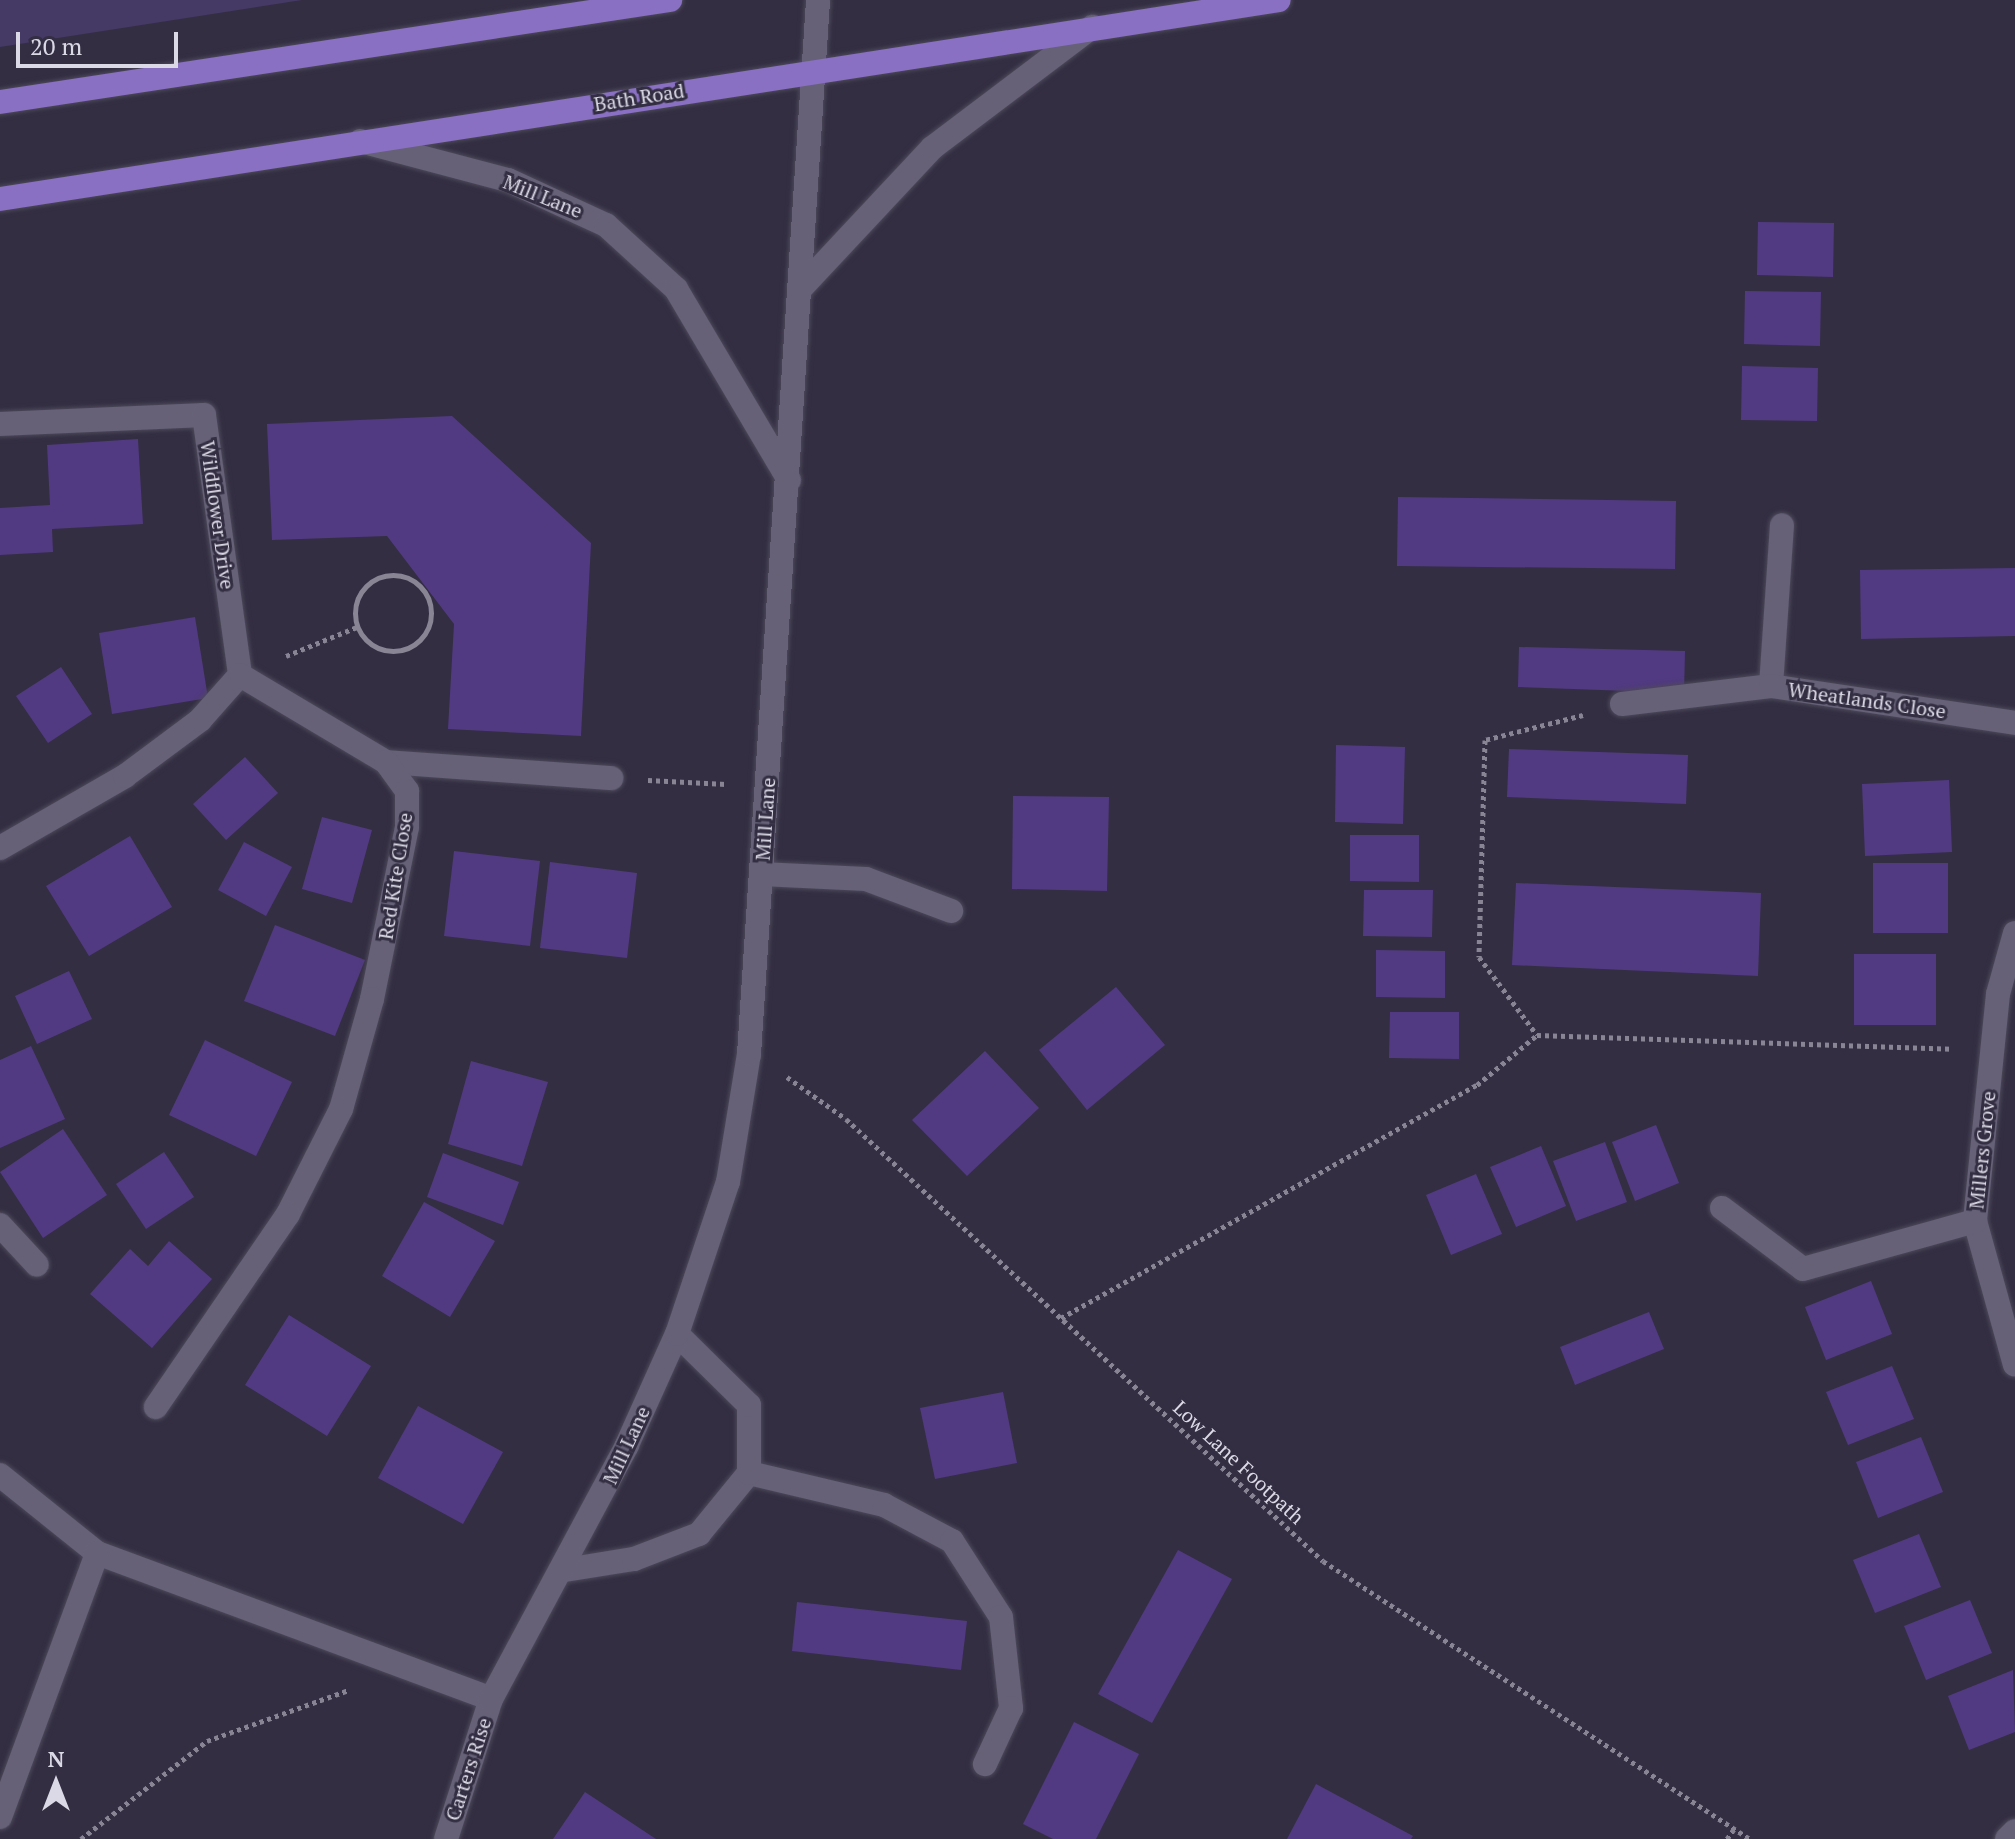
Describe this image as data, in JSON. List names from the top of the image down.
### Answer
{
  "streets": {
    "main road": ["Bath Road"],
    "street": [
      "Mill Lane",
      "Wildflower Drive",
      "Wheatlands Close",
      "Red Kite Close",
      "Millers Grove",
      "Carters Rise"
    ],
    "path": ["Low Lane Footpath"]
  },
  "crossings": [
    ["Bath Road", "Mill Lane"],
    ["Mill Lane", "Low Lane Footpath"],
    ["Mill Lane", "Carters Rise"],
    ["Wildflower Drive", "Red Kite Close"]
  ],
  "scale_bar": "20 m",
  "north": "top"
}
